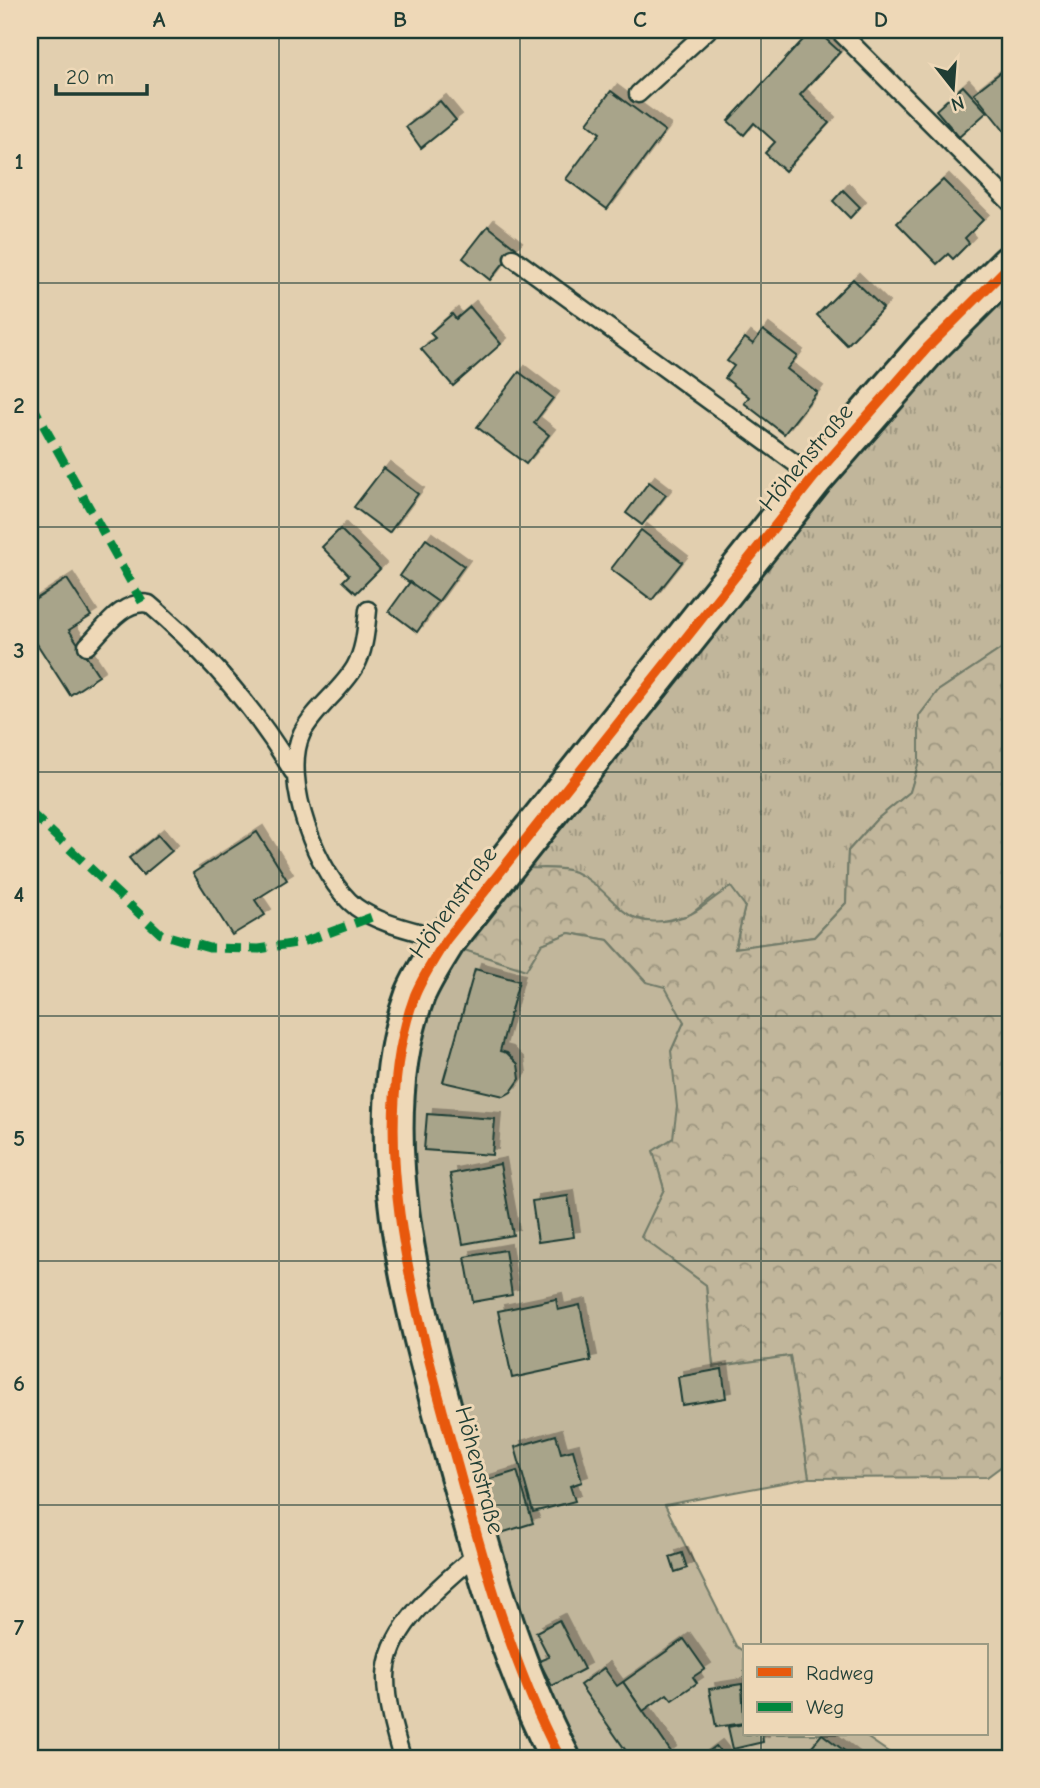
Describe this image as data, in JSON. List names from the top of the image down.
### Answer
{
  "streets": {
    "street": ["Höhenstraße"]
  },
  "legend": ["Radweg", "Weg"],
  "scale_bar": "20 m",
  "north": "bottom",
  "grid": {
    "columns": [
      "A",
      "B",
      "C",
      "D"
    ],
    "rows": [
      "1",
      "2",
      "3",
      "4",
      "5",
      "6",
      "7"
    ]
  }
}
